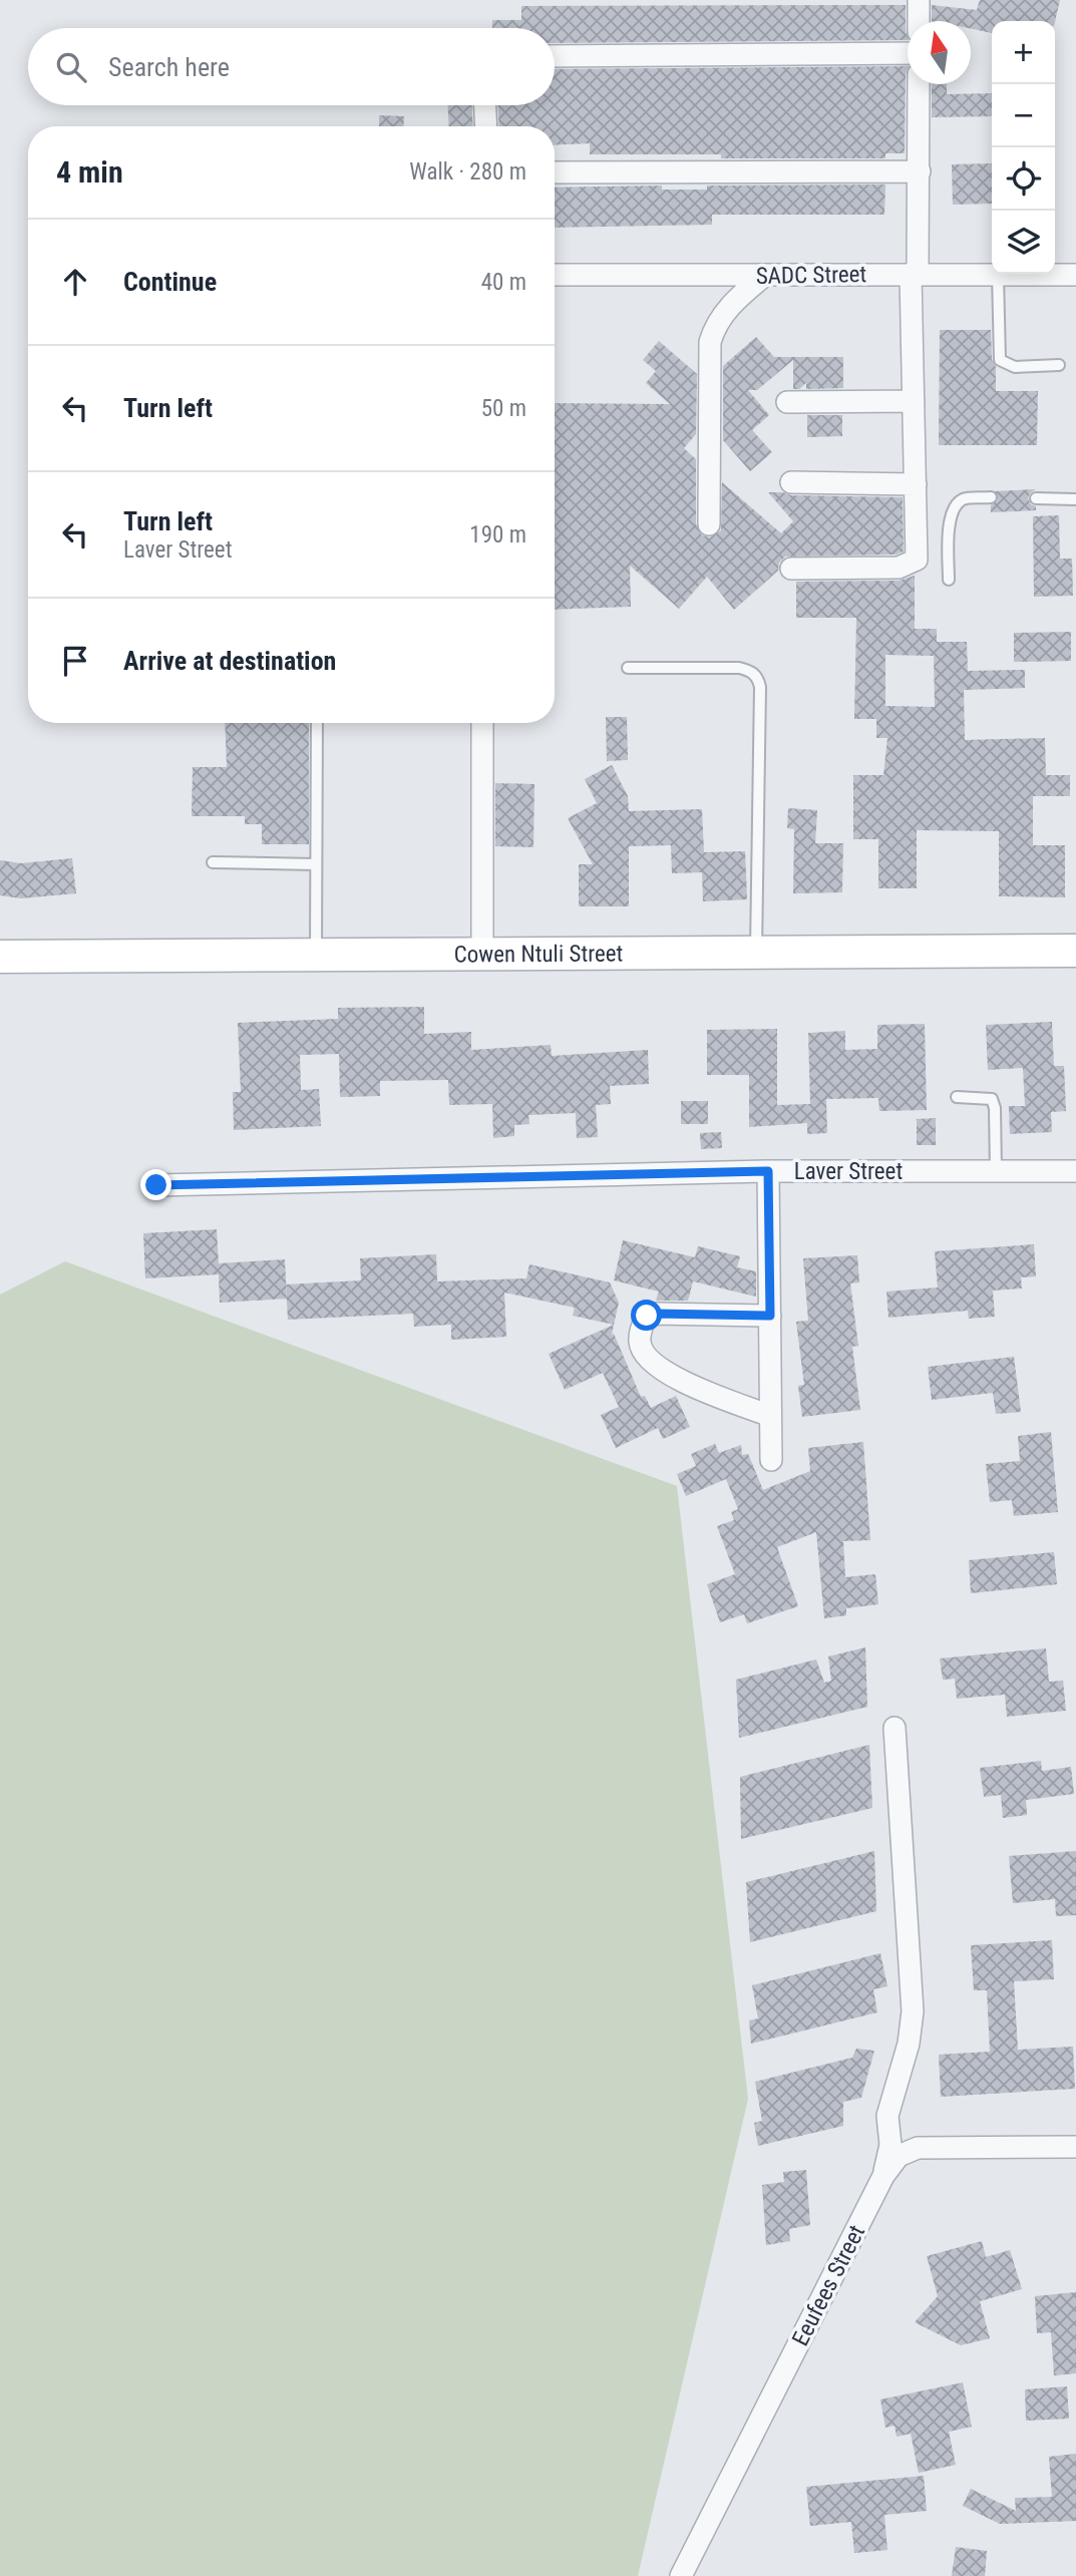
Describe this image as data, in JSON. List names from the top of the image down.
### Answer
{
  "streets": {
    "street": [
      "SADC Street",
      "Cowen Ntuli Street",
      "Laver Street",
      "Eeufees Street"
    ]
  },
  "north": "top",
  "page": {
    "map_buttons": ["+", "−"],
    "search": "Search here",
    "heading": ["4 min", "Walk · 280 m"],
    "list": [
      ["Continue", "40 m"],
      ["Turn left", "50 m"],
      ["Turn left", "Laver Street", "190 m"],
      "Arrive at destination"
    ]
  }
}
